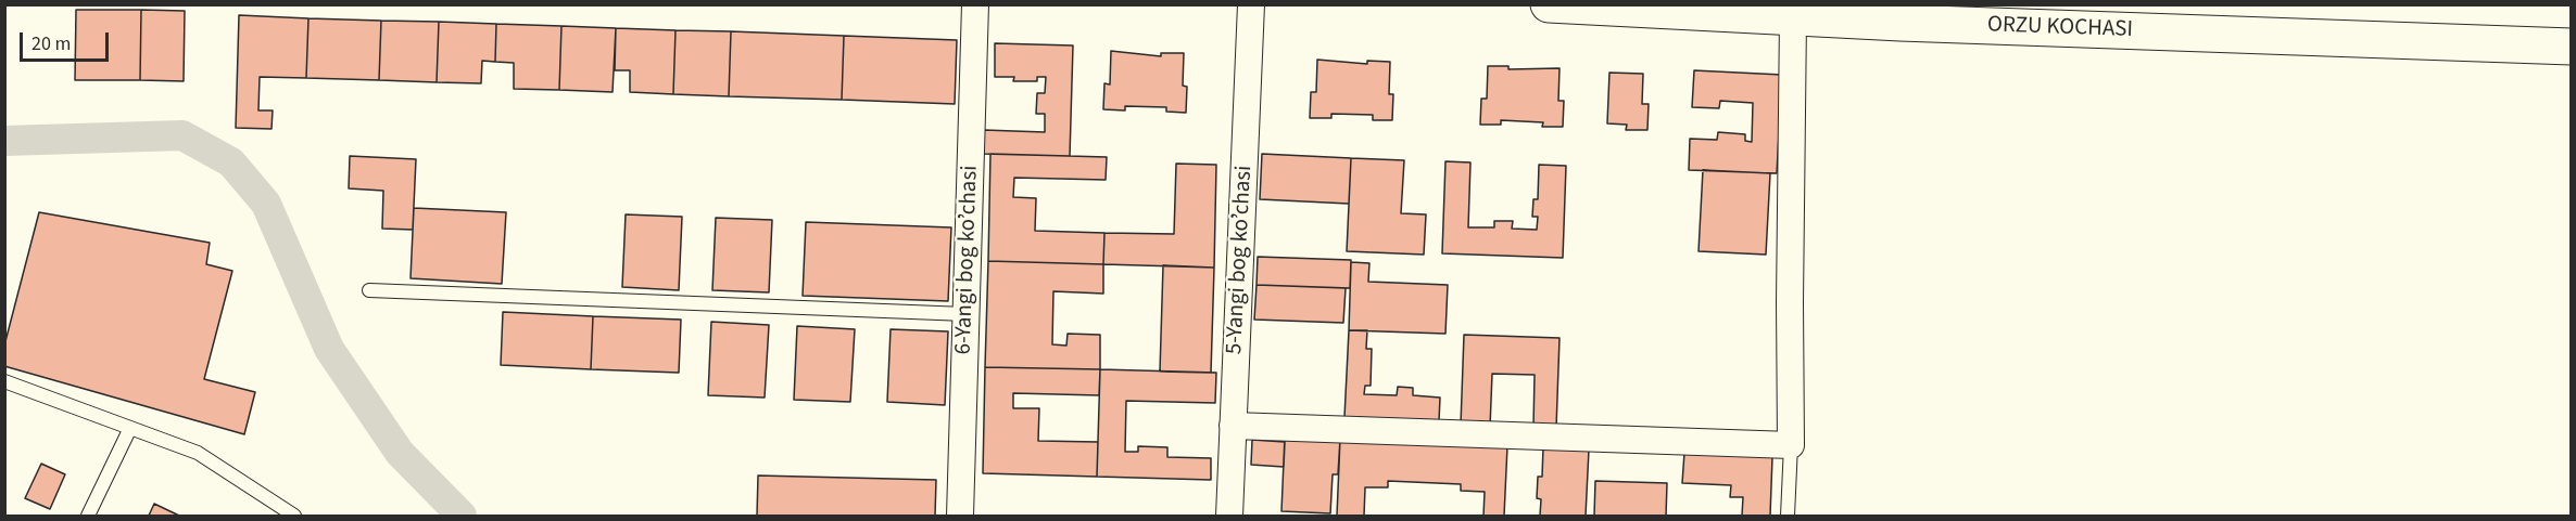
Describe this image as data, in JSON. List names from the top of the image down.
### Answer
{
  "streets": {
    "main road": ["ORZU KOCHASI"],
    "street": ["6-Yangi bog koʼchasi", "5-Yangi bog koʼchasi"]
  },
  "scale_bar": "20 m"
}
